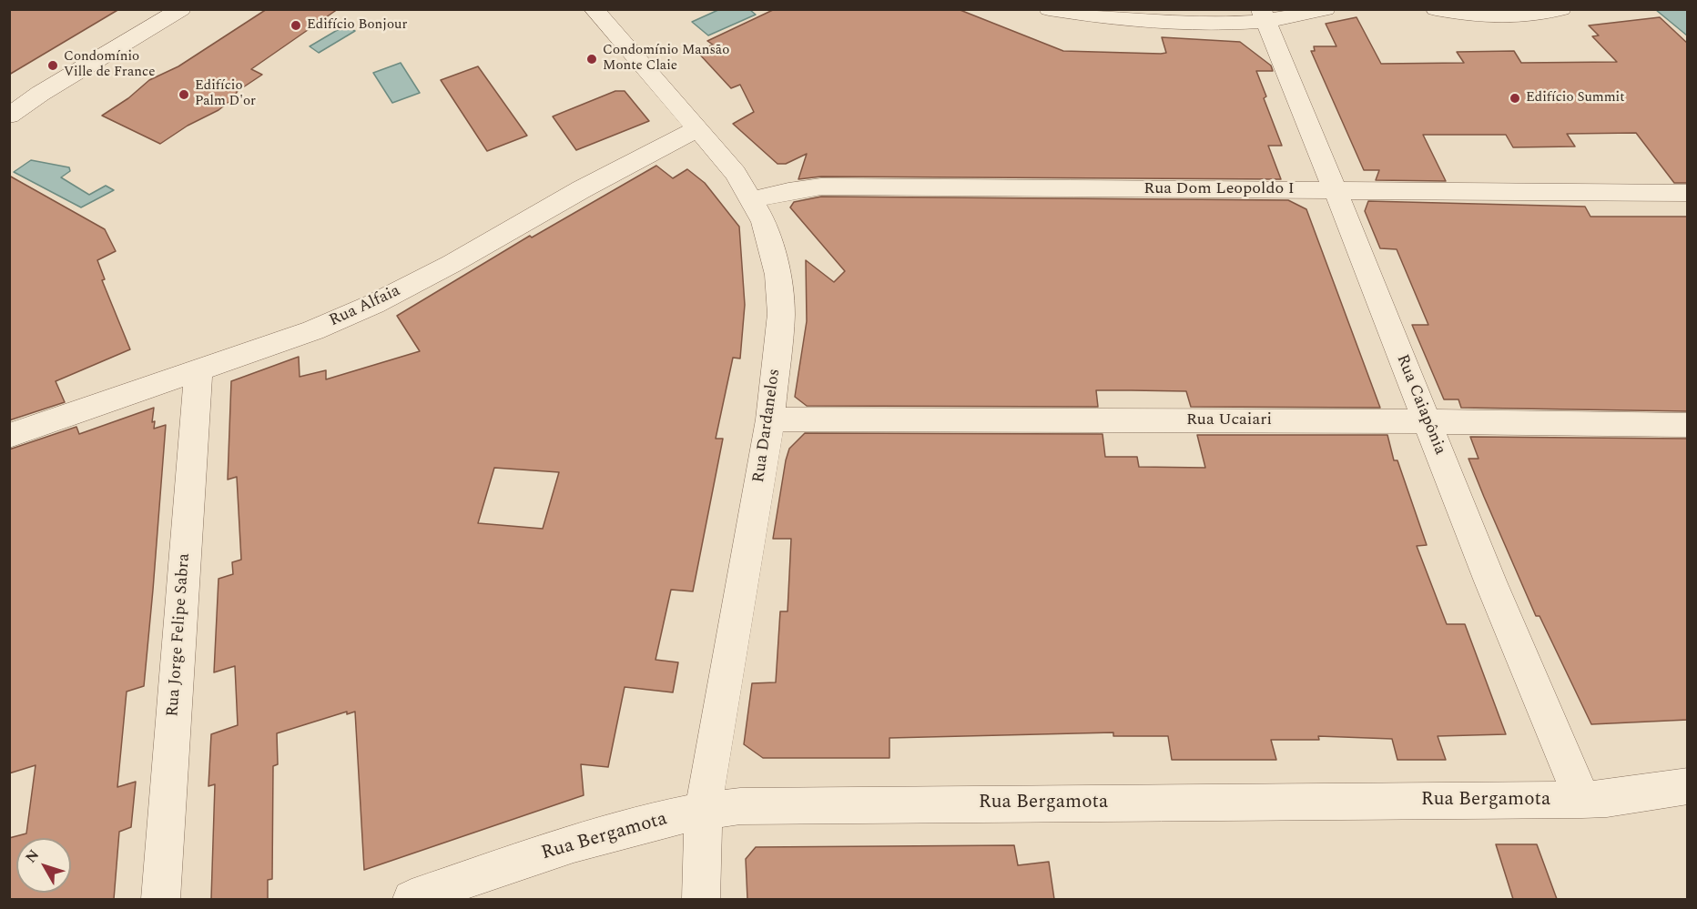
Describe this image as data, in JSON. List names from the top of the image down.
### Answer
{
  "streets": {
    "street": [
      "Rua Dom Leopoldo I",
      "Rua Alfaia",
      "Rua Caiapônia",
      "Rua Ucaiari",
      "Rua Dardanelos",
      "Rua Jorge Felipe Sabra",
      "Rua Bergamota"
    ]
  },
  "crossings": [
    ["Rua Dom Leopoldo I", "Rua Caiapônia"],
    ["Rua Dom Leopoldo I", "Rua Dardanelos"],
    ["Rua Alfaia", "Rua Dardanelos"],
    ["Rua Alfaia", "Rua Jorge Felipe Sabra"],
    ["Rua Caiapônia", "Rua Ucaiari"],
    ["Rua Caiapônia", "Rua Bergamota"],
    ["Rua Ucaiari", "Rua Dardanelos"],
    ["Rua Dardanelos", "Rua Bergamota"]
  ],
  "places": [
    "Edifício Bonjour",
    "Condomínio Mansão Monte Claie",
    "Condomínio Ville de France",
    "Edifício Palm D'or",
    "Edifício Summit"
  ],
  "north": "top left"
}
